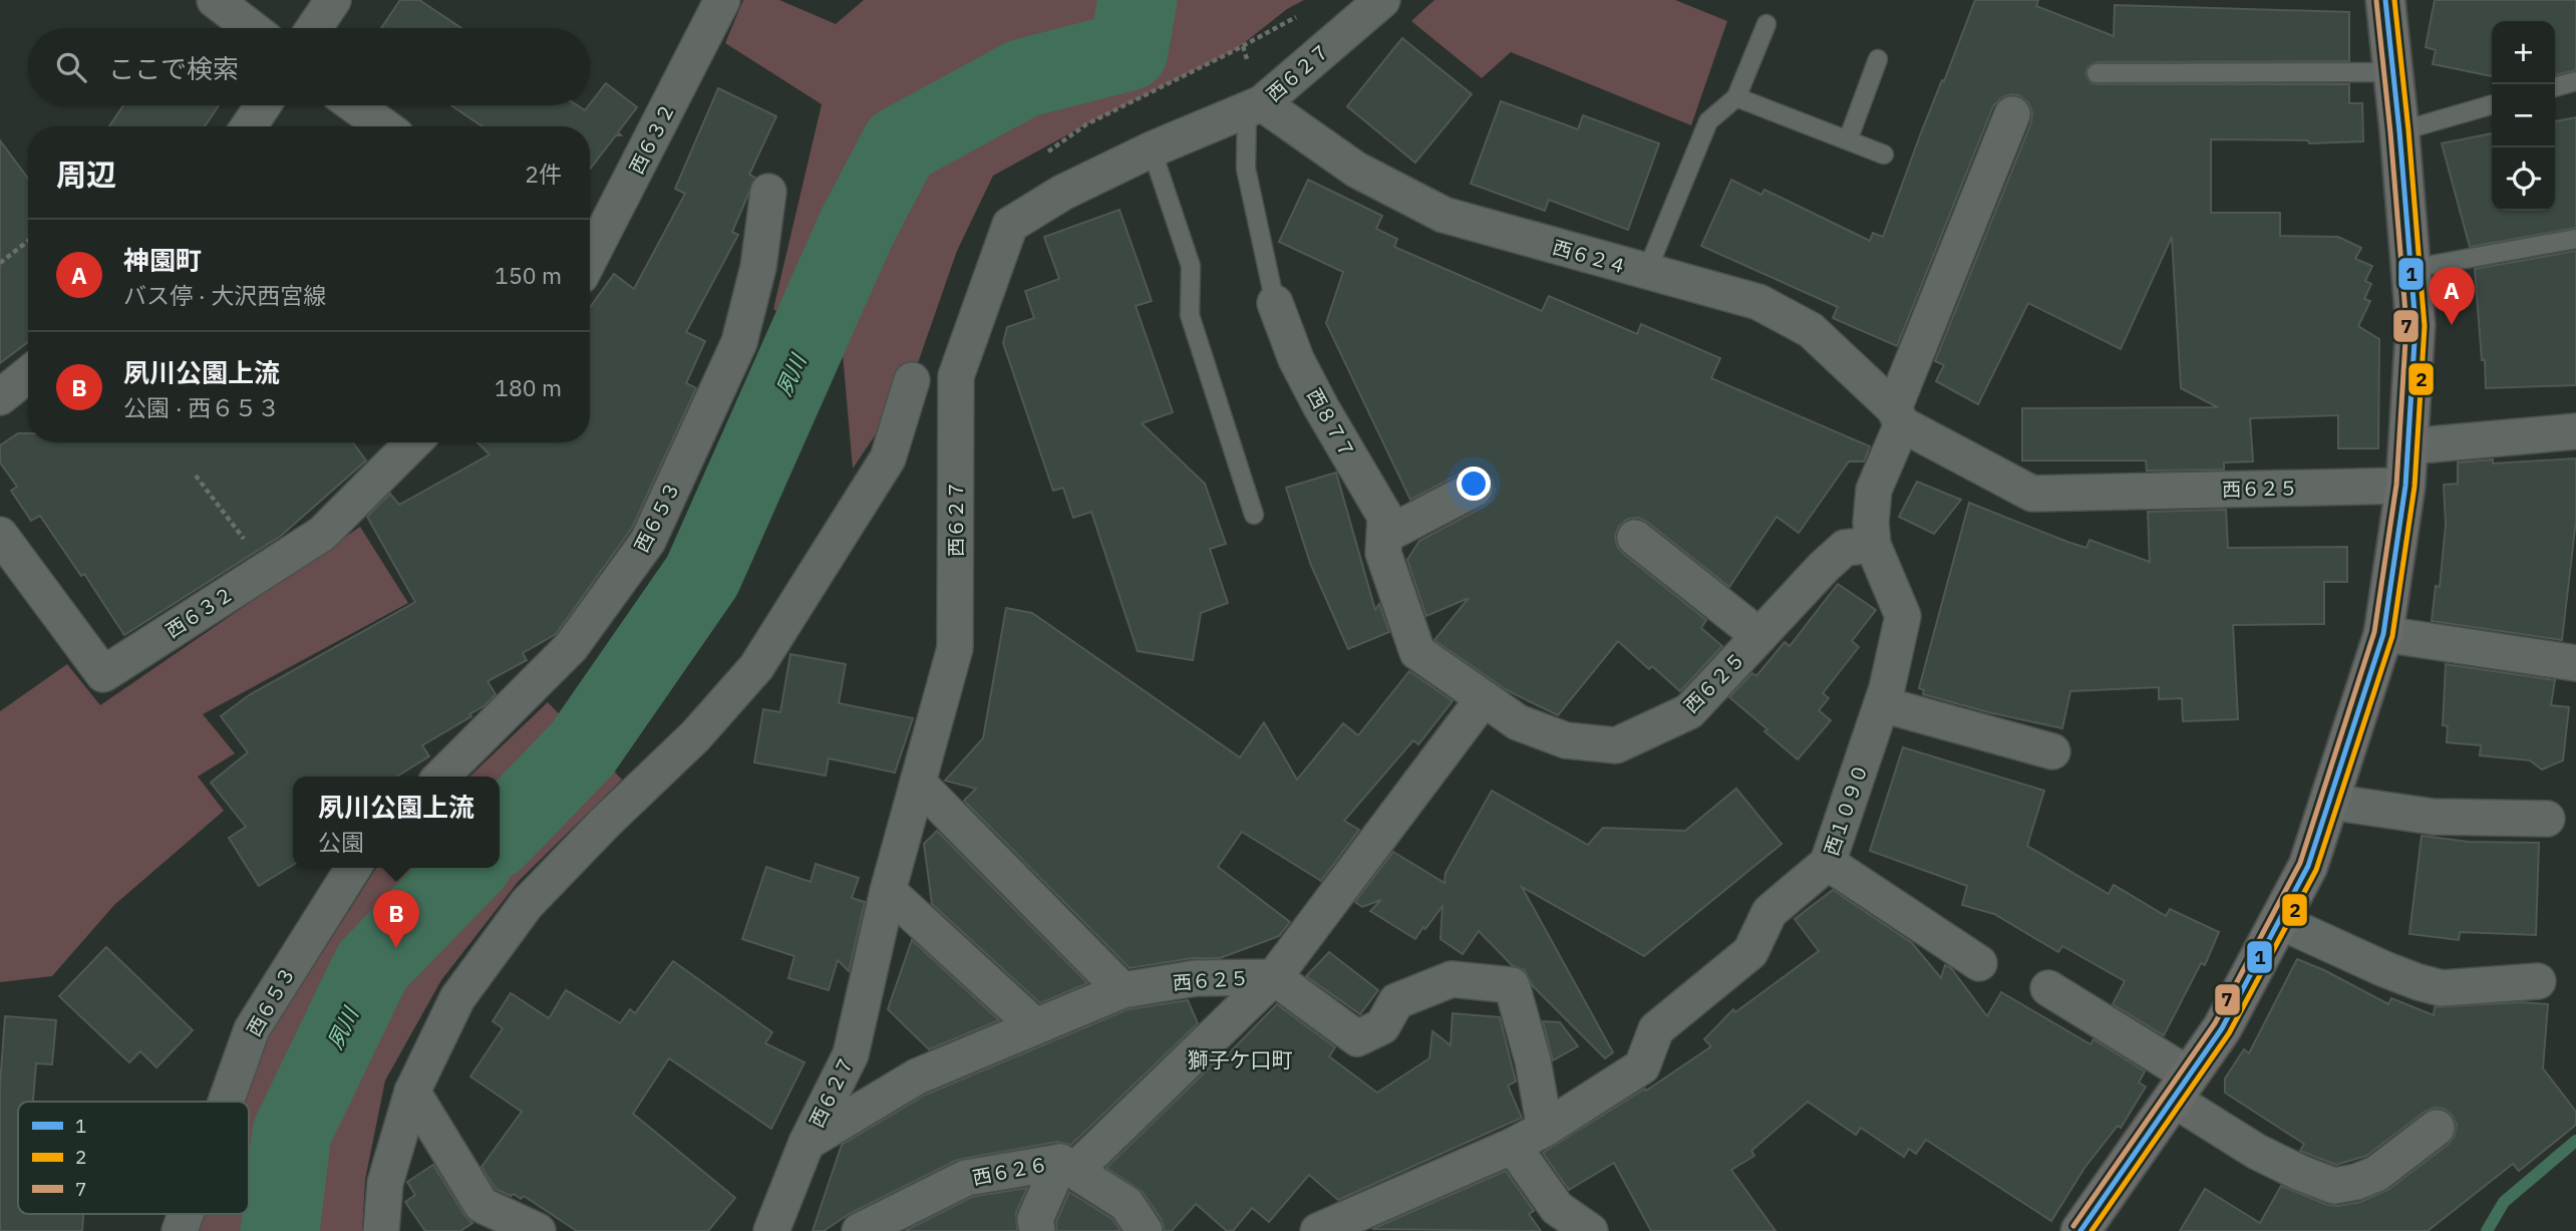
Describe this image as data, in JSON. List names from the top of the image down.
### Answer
{
  "streets": {
    "street": [
      "西６２７",
      "西６３２",
      "西６２４",
      "西８７７",
      "西６２５",
      "西６５３",
      "西１０９０",
      "西６２６"
    ]
  },
  "crossings": [
    ["西６２７", "西６２４"],
    ["西６２７", "西８７７"],
    ["西６２７", "西６２５"],
    ["西６２４", "西８７７"],
    ["西６２４", "西６２５"],
    ["西８７７", "西６２５"],
    ["西６２５", "西１０９０"]
  ],
  "districts": ["獅子ケ口町"],
  "water": ["夙川"],
  "lines": ["transit line 1", "transit line 2", "transit line 7"],
  "legend": ["1", "2", "7"],
  "page": {
    "map_buttons": ["+", "−"],
    "search": "ここで検索",
    "heading": ["周辺", "2件"],
    "list": [
      {
        "mark": "A",
        "name": "神園町",
        "note": "バス停 · 大沢西宮線",
        "value": "150 m"
      },
      {
        "mark": "B",
        "name": "夙川公園上流",
        "note": "公園 · 西６５３",
        "value": "180 m"
      }
    ],
    "pins": ["A", "B"],
    "popup": ["夙川公園上流", "公園"]
  }
}
